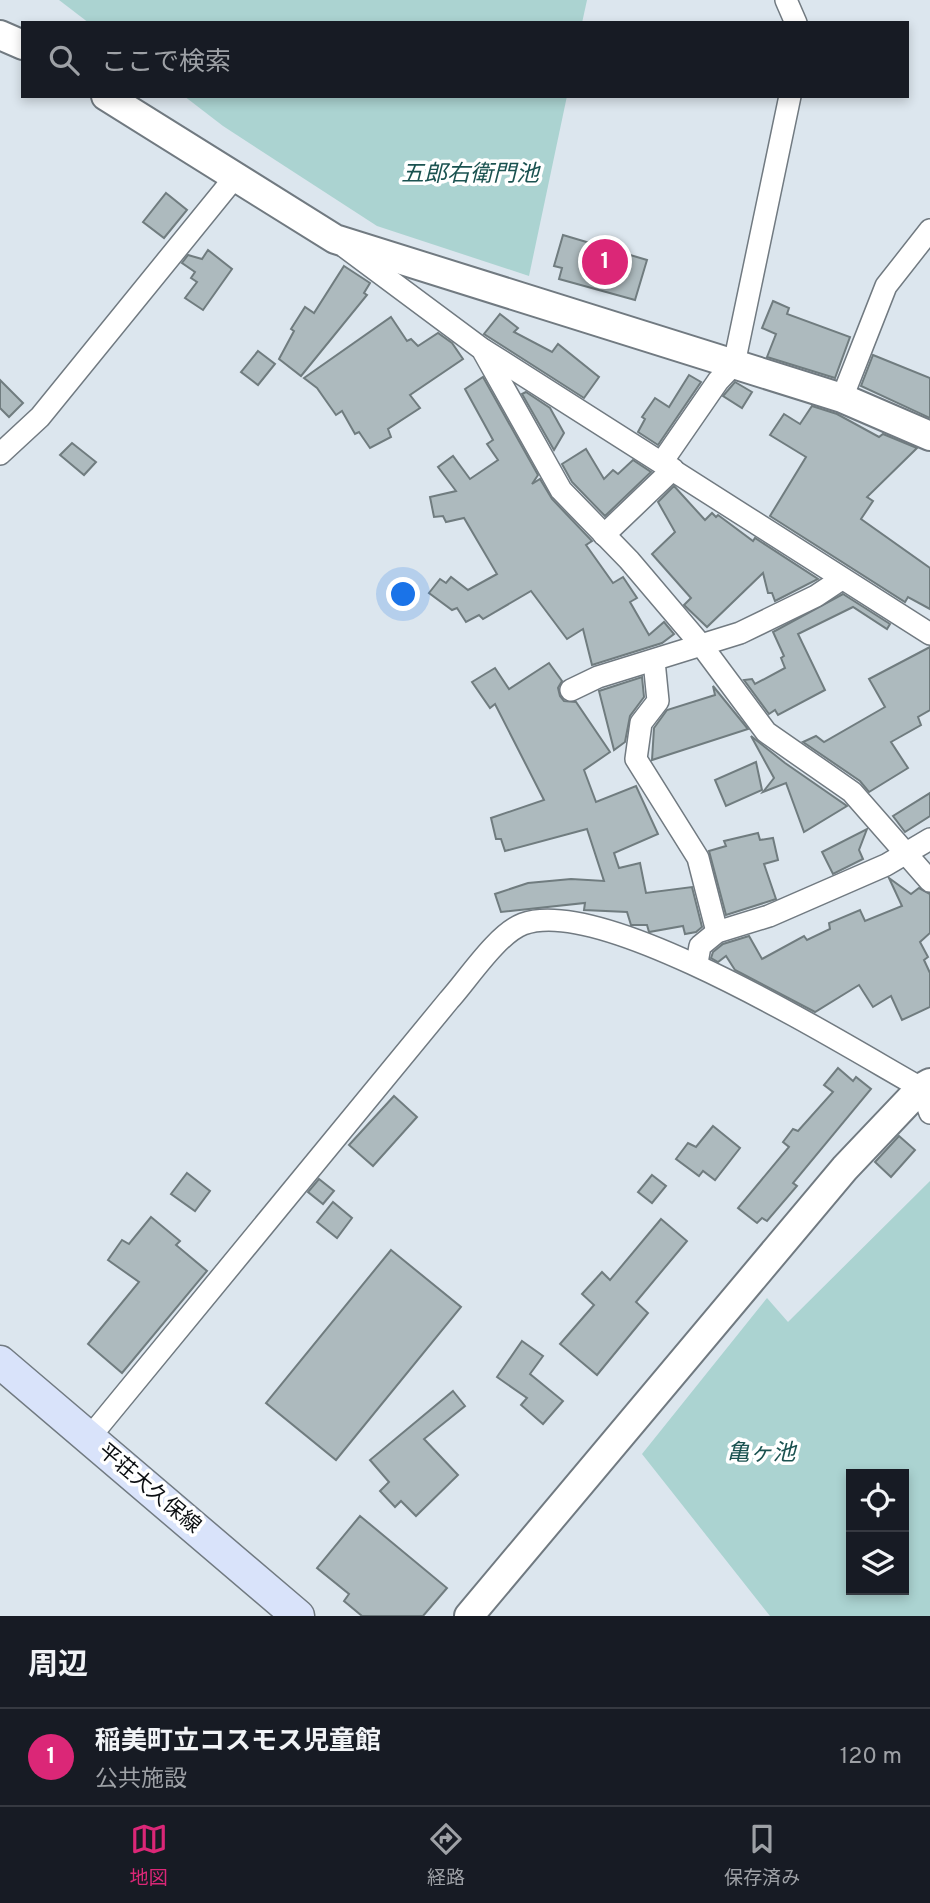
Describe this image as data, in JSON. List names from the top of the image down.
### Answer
{
  "streets": {
    "main road": ["平荘大久保線"]
  },
  "water": ["五郎右衛門池", "亀ヶ池"],
  "page": {
    "search": "ここで検索",
    "pins": "1",
    "heading": "周辺",
    "list": [
      {
        "mark": "1",
        "name": "稲美町立コスモス児童館",
        "note": "公共施設",
        "value": "120 m"
      }
    ],
    "nav": ["地図", "経路", "保存済み"]
  }
}
